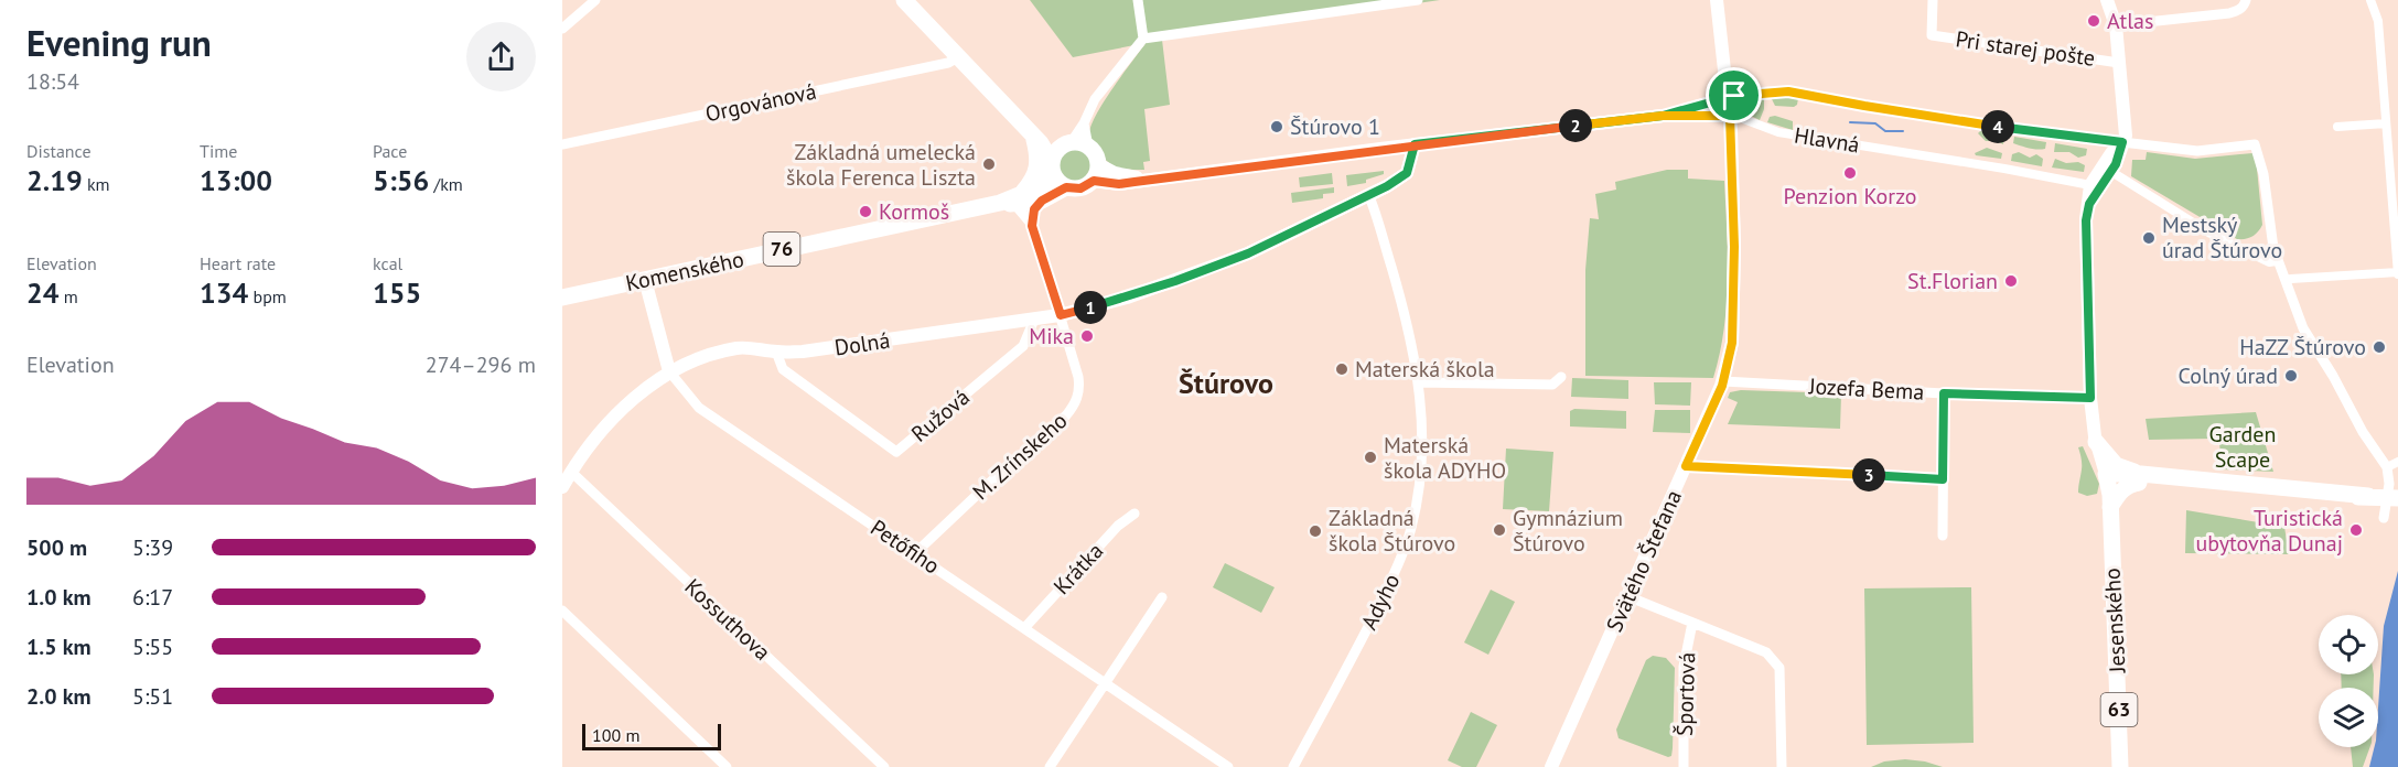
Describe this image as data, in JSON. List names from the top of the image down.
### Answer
{
  "streets": {
    "main road": [
      "76",
      "Komenského",
      "Jesenského",
      "63"
    ],
    "street": [
      "Pri starej pošte",
      "Orgovánová",
      "Hlavná",
      "Dolná",
      "Jozefa Bema",
      "Ružová",
      "M. Zrínskeho",
      "Petőfiho",
      "Svätého Štefana",
      "Krátka",
      "Adyho",
      "Kossuthova",
      "Športová"
    ]
  },
  "crossings": [
    ["Hlavná", "76"],
    ["Hlavná", "Svätého Štefana"],
    ["76", "Komenského"],
    ["Komenského", "Petőfiho"],
    ["Dolná", "Ružová"],
    ["Dolná", "M. Zrínskeho"],
    ["Dolná", "Petőfiho"],
    ["Dolná", "Adyho"],
    ["Dolná", "Kossuthova"],
    ["Jozefa Bema", "Svätého Štefana"],
    ["M. Zrínskeho", "Petőfiho"],
    ["Petőfiho", "Krátka"]
  ],
  "districts": ["Štúrovo"],
  "parks": ["Garden Scape"],
  "places": [
    "Atlas",
    "Štúrovo 1",
    "Základná umelecká škola Ferenca Liszta",
    "Penzion Korzo",
    "Kormoš",
    "Mestský úrad Štúrovo",
    "St.Florian",
    "Mika",
    "HaZZ Štúrovo",
    "Materská škola",
    "Colný úrad",
    "Materská škola ADYHO",
    "Gymnázium Štúrovo",
    "Turistická ubytovňa Dunaj",
    "Základná škola Štúrovo"
  ],
  "scale_bar": "100 m",
  "page": {
    "heading": ["Evening run", "18:54"],
    "pins": [
      "2",
      "4",
      "1",
      "3"
    ],
    "stats": [
      ["Distance", "2.19 km"],
      ["Time", "13:00"],
      ["Pace", "5:56 /km"],
      ["Elevation", "24 m"],
      ["Heart rate", "134 bpm"],
      ["kcal", "155"]
    ],
    "chart": ["Elevation", "274–296 m"],
    "list": [
      {
        "name": "500 m",
        "note": "5:39"
      },
      {
        "name": "1.0 km",
        "note": "6:17"
      },
      {
        "name": "1.5 km",
        "note": "5:55"
      },
      {
        "name": "2.0 km",
        "note": "5:51"
      }
    ],
    "scale": "100 m"
  }
}
